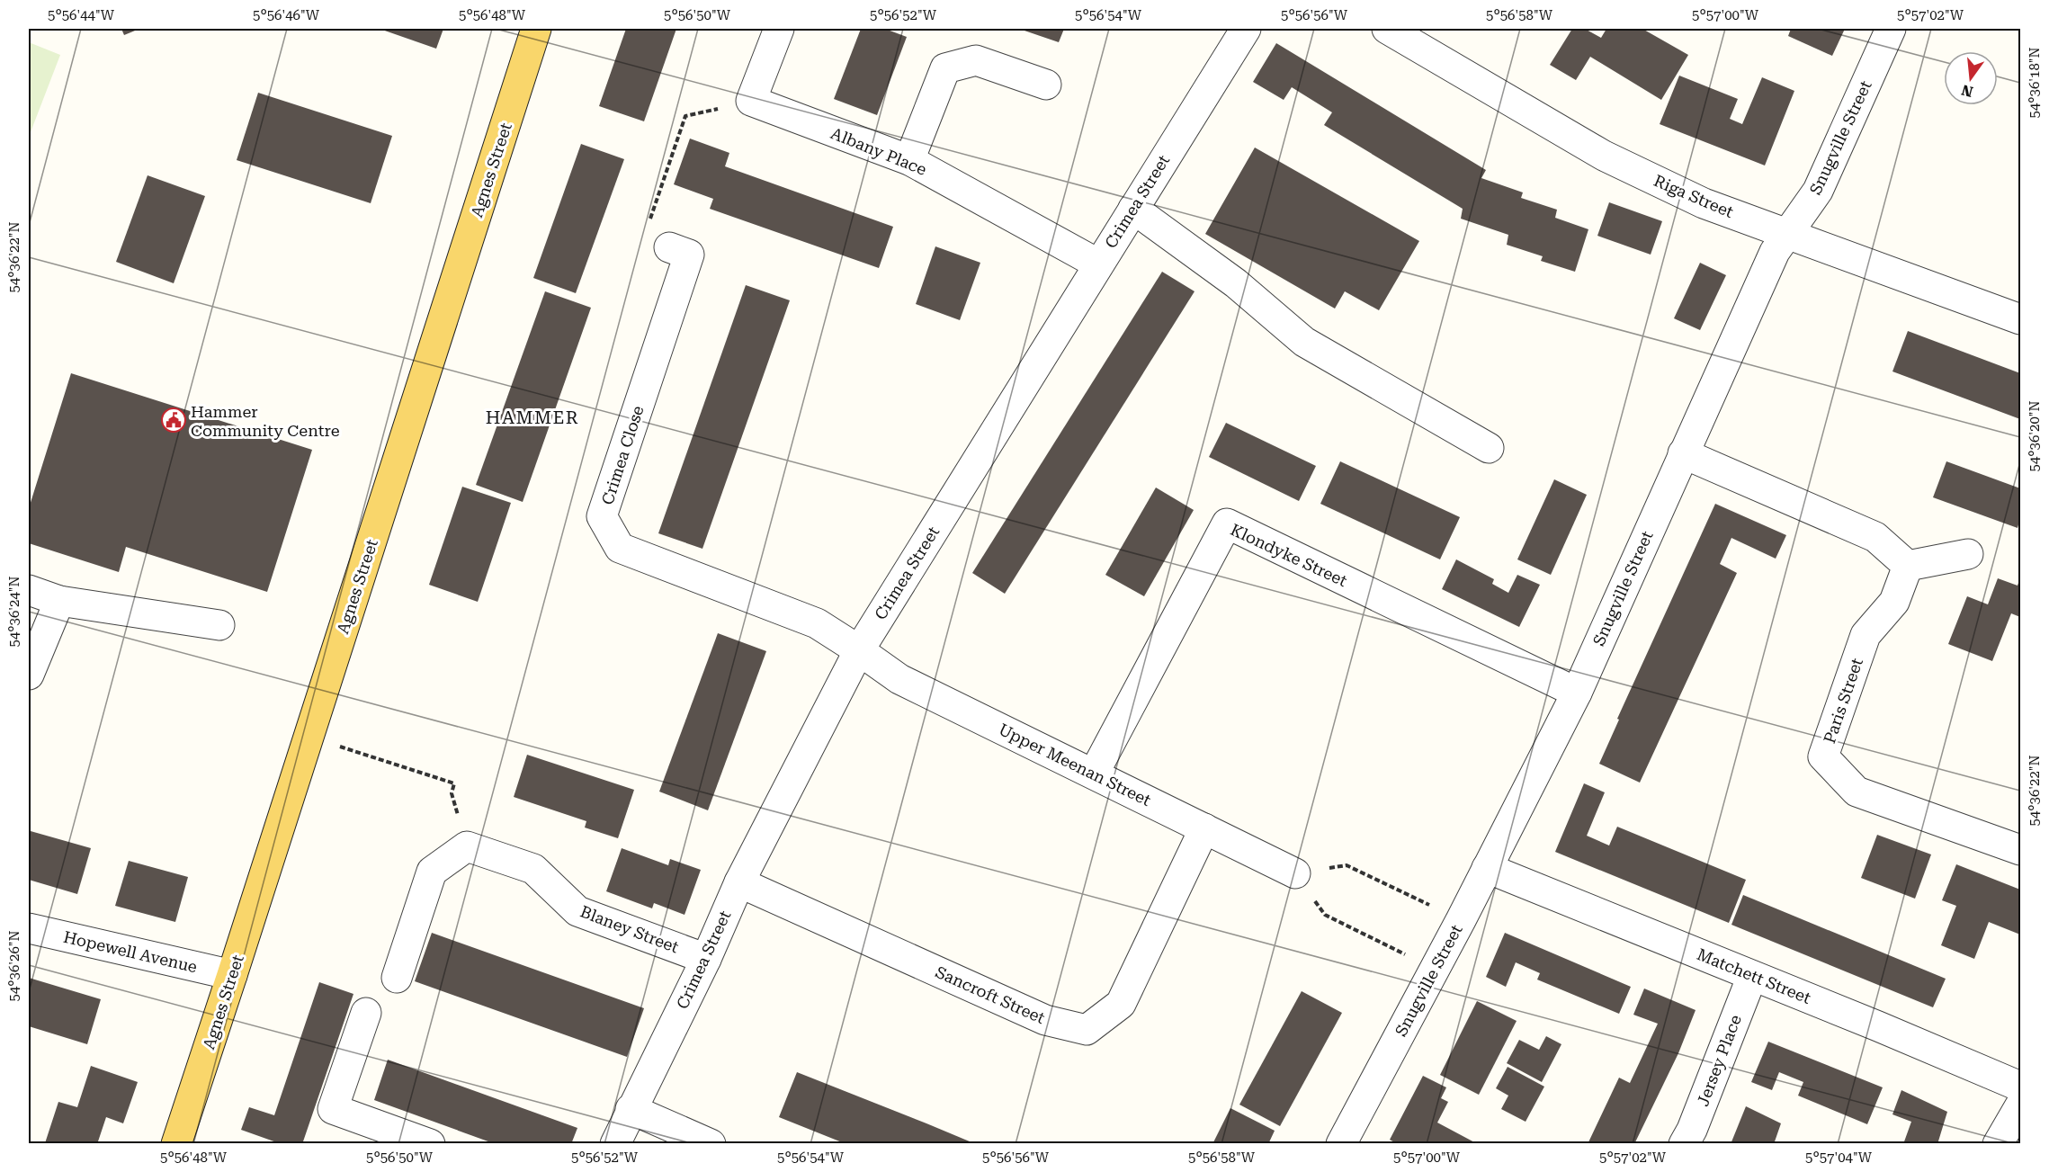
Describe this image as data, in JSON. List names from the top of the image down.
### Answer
{
  "streets": {
    "main road": ["Agnes Street"],
    "street": [
      "Snugville Street",
      "Albany Place",
      "Riga Street",
      "Crimea Street",
      "Crimea Close",
      "Klondyke Street",
      "Paris Street",
      "Upper Meenan Street",
      "Blaney Street",
      "Hopewell Avenue",
      "Matchett Street",
      "Sancroft Street",
      "Jersey Place"
    ]
  },
  "crossings": [
    ["Snugville Street", "Riga Street"],
    ["Snugville Street", "Klondyke Street"],
    ["Snugville Street", "Matchett Street"],
    ["Albany Place", "Crimea Street"],
    ["Agnes Street", "Hopewell Avenue"],
    ["Crimea Street", "Crimea Close"],
    ["Crimea Street", "Upper Meenan Street"],
    ["Crimea Street", "Blaney Street"],
    ["Crimea Street", "Sancroft Street"],
    ["Crimea Close", "Upper Meenan Street"],
    ["Klondyke Street", "Upper Meenan Street"],
    ["Upper Meenan Street", "Sancroft Street"],
    ["Matchett Street", "Jersey Place"]
  ],
  "districts": ["HAMMER"],
  "places": {
    "public building": ["Hammer Community Centre"]
  },
  "north": "bottom",
  "coordinates": [
    "5°56'44\"W",
    "5°56'46\"W",
    "5°56'48\"W",
    "5°56'50\"W",
    "5°56'52\"W",
    "5°56'54\"W",
    "5°56'56\"W",
    "5°56'58\"W",
    "5°57'00\"W",
    "5°57'02\"W",
    "54°36'18\"N",
    "54°36'22\"N",
    "54°36'20\"N",
    "54°36'24\"N",
    "54°36'26\"N",
    "5°57'04\"W"
  ]
}
